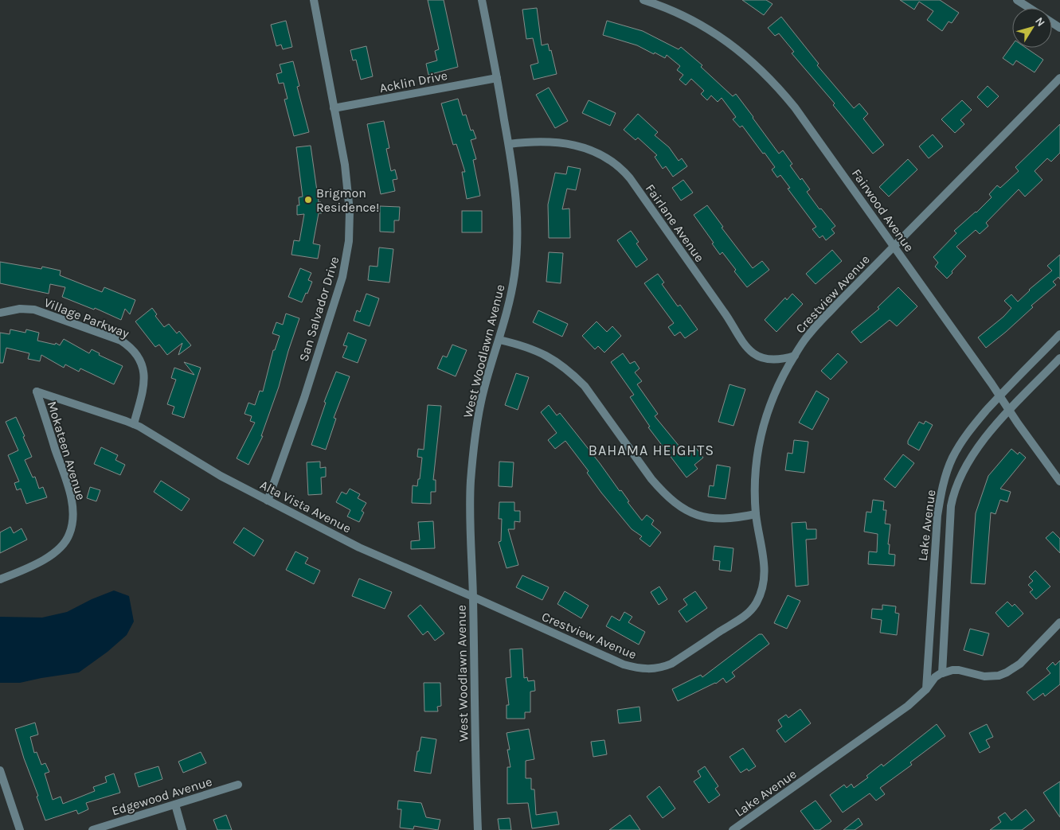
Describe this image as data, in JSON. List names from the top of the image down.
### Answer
{
  "streets": {
    "street": [
      "Acklin Drive",
      "Fairwood Avenue",
      "Fairlane Avenue",
      "Crestview Avenue",
      "San Salvador Drive",
      "Village Parkway",
      "West Woodlawn Avenue",
      "Mokateen Avenue",
      "Alta Vista Avenue",
      "Lake Avenue",
      "Edgewood Avenue"
    ]
  },
  "crossings": [
    ["Acklin Drive", "San Salvador Drive"],
    ["Acklin Drive", "West Woodlawn Avenue"],
    ["Fairwood Avenue", "Crestview Avenue"],
    ["Fairwood Avenue", "Lake Avenue"],
    ["Fairlane Avenue", "Crestview Avenue"],
    ["Fairlane Avenue", "West Woodlawn Avenue"],
    ["Crestview Avenue", "West Woodlawn Avenue"],
    ["Crestview Avenue", "Alta Vista Avenue"],
    ["San Salvador Drive", "Alta Vista Avenue"],
    ["Village Parkway", "Mokateen Avenue"],
    ["Village Parkway", "Alta Vista Avenue"],
    ["West Woodlawn Avenue", "Alta Vista Avenue"],
    ["Mokateen Avenue", "Alta Vista Avenue"]
  ],
  "districts": ["BAHAMA HEIGHTS"],
  "places": ["Brigmon Residence!"],
  "north": "top right"
}
